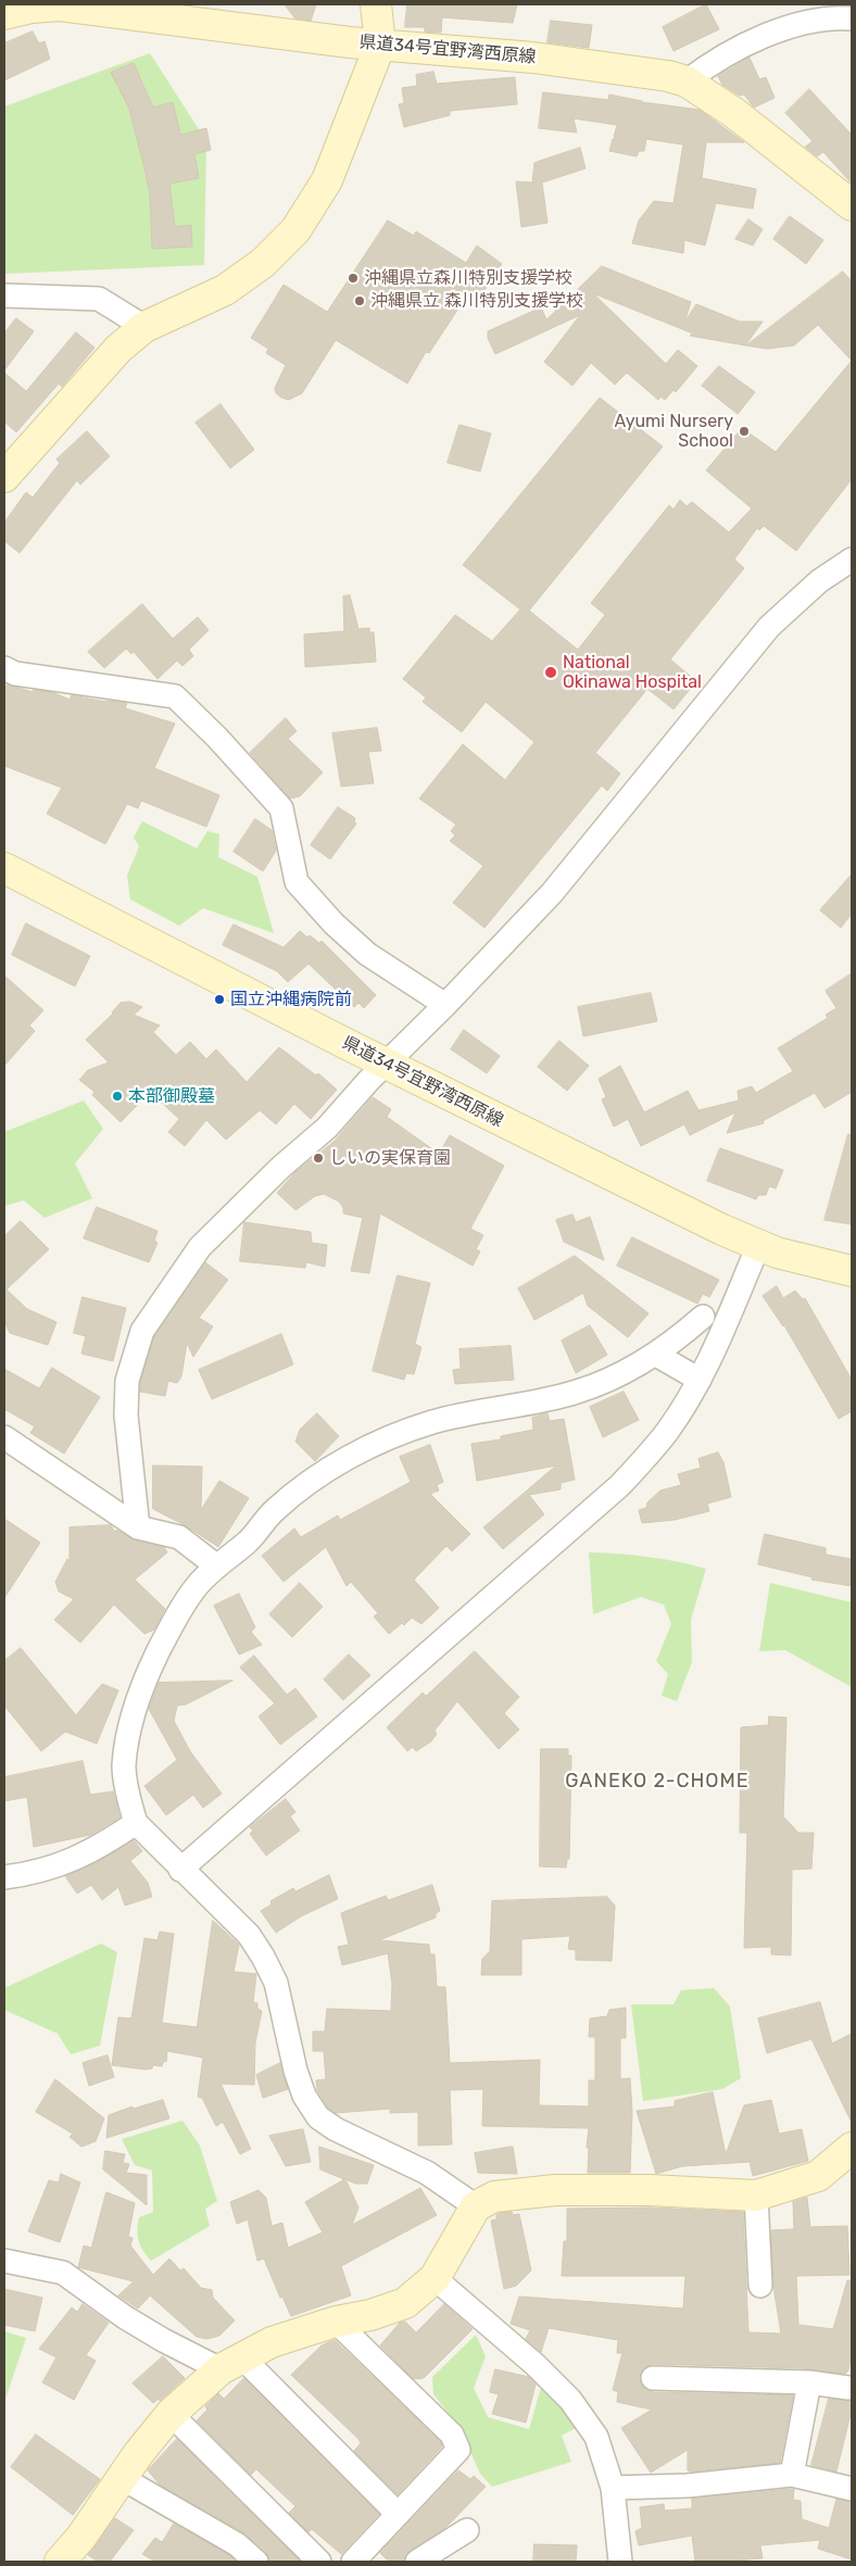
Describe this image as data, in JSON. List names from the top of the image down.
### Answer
{
  "streets": {
    "main road": ["県道34号宜野湾西原線"]
  },
  "districts": ["GANEKO 2-CHOME"],
  "places": [
    "沖縄県立森川特別支援学校",
    "沖縄県立 森川特別支援学校",
    "Ayumi Nursery School",
    "National Okinawa Hospital",
    "国立沖縄病院前",
    "本部御殿墓",
    "しいの実保育園"
  ]
}
